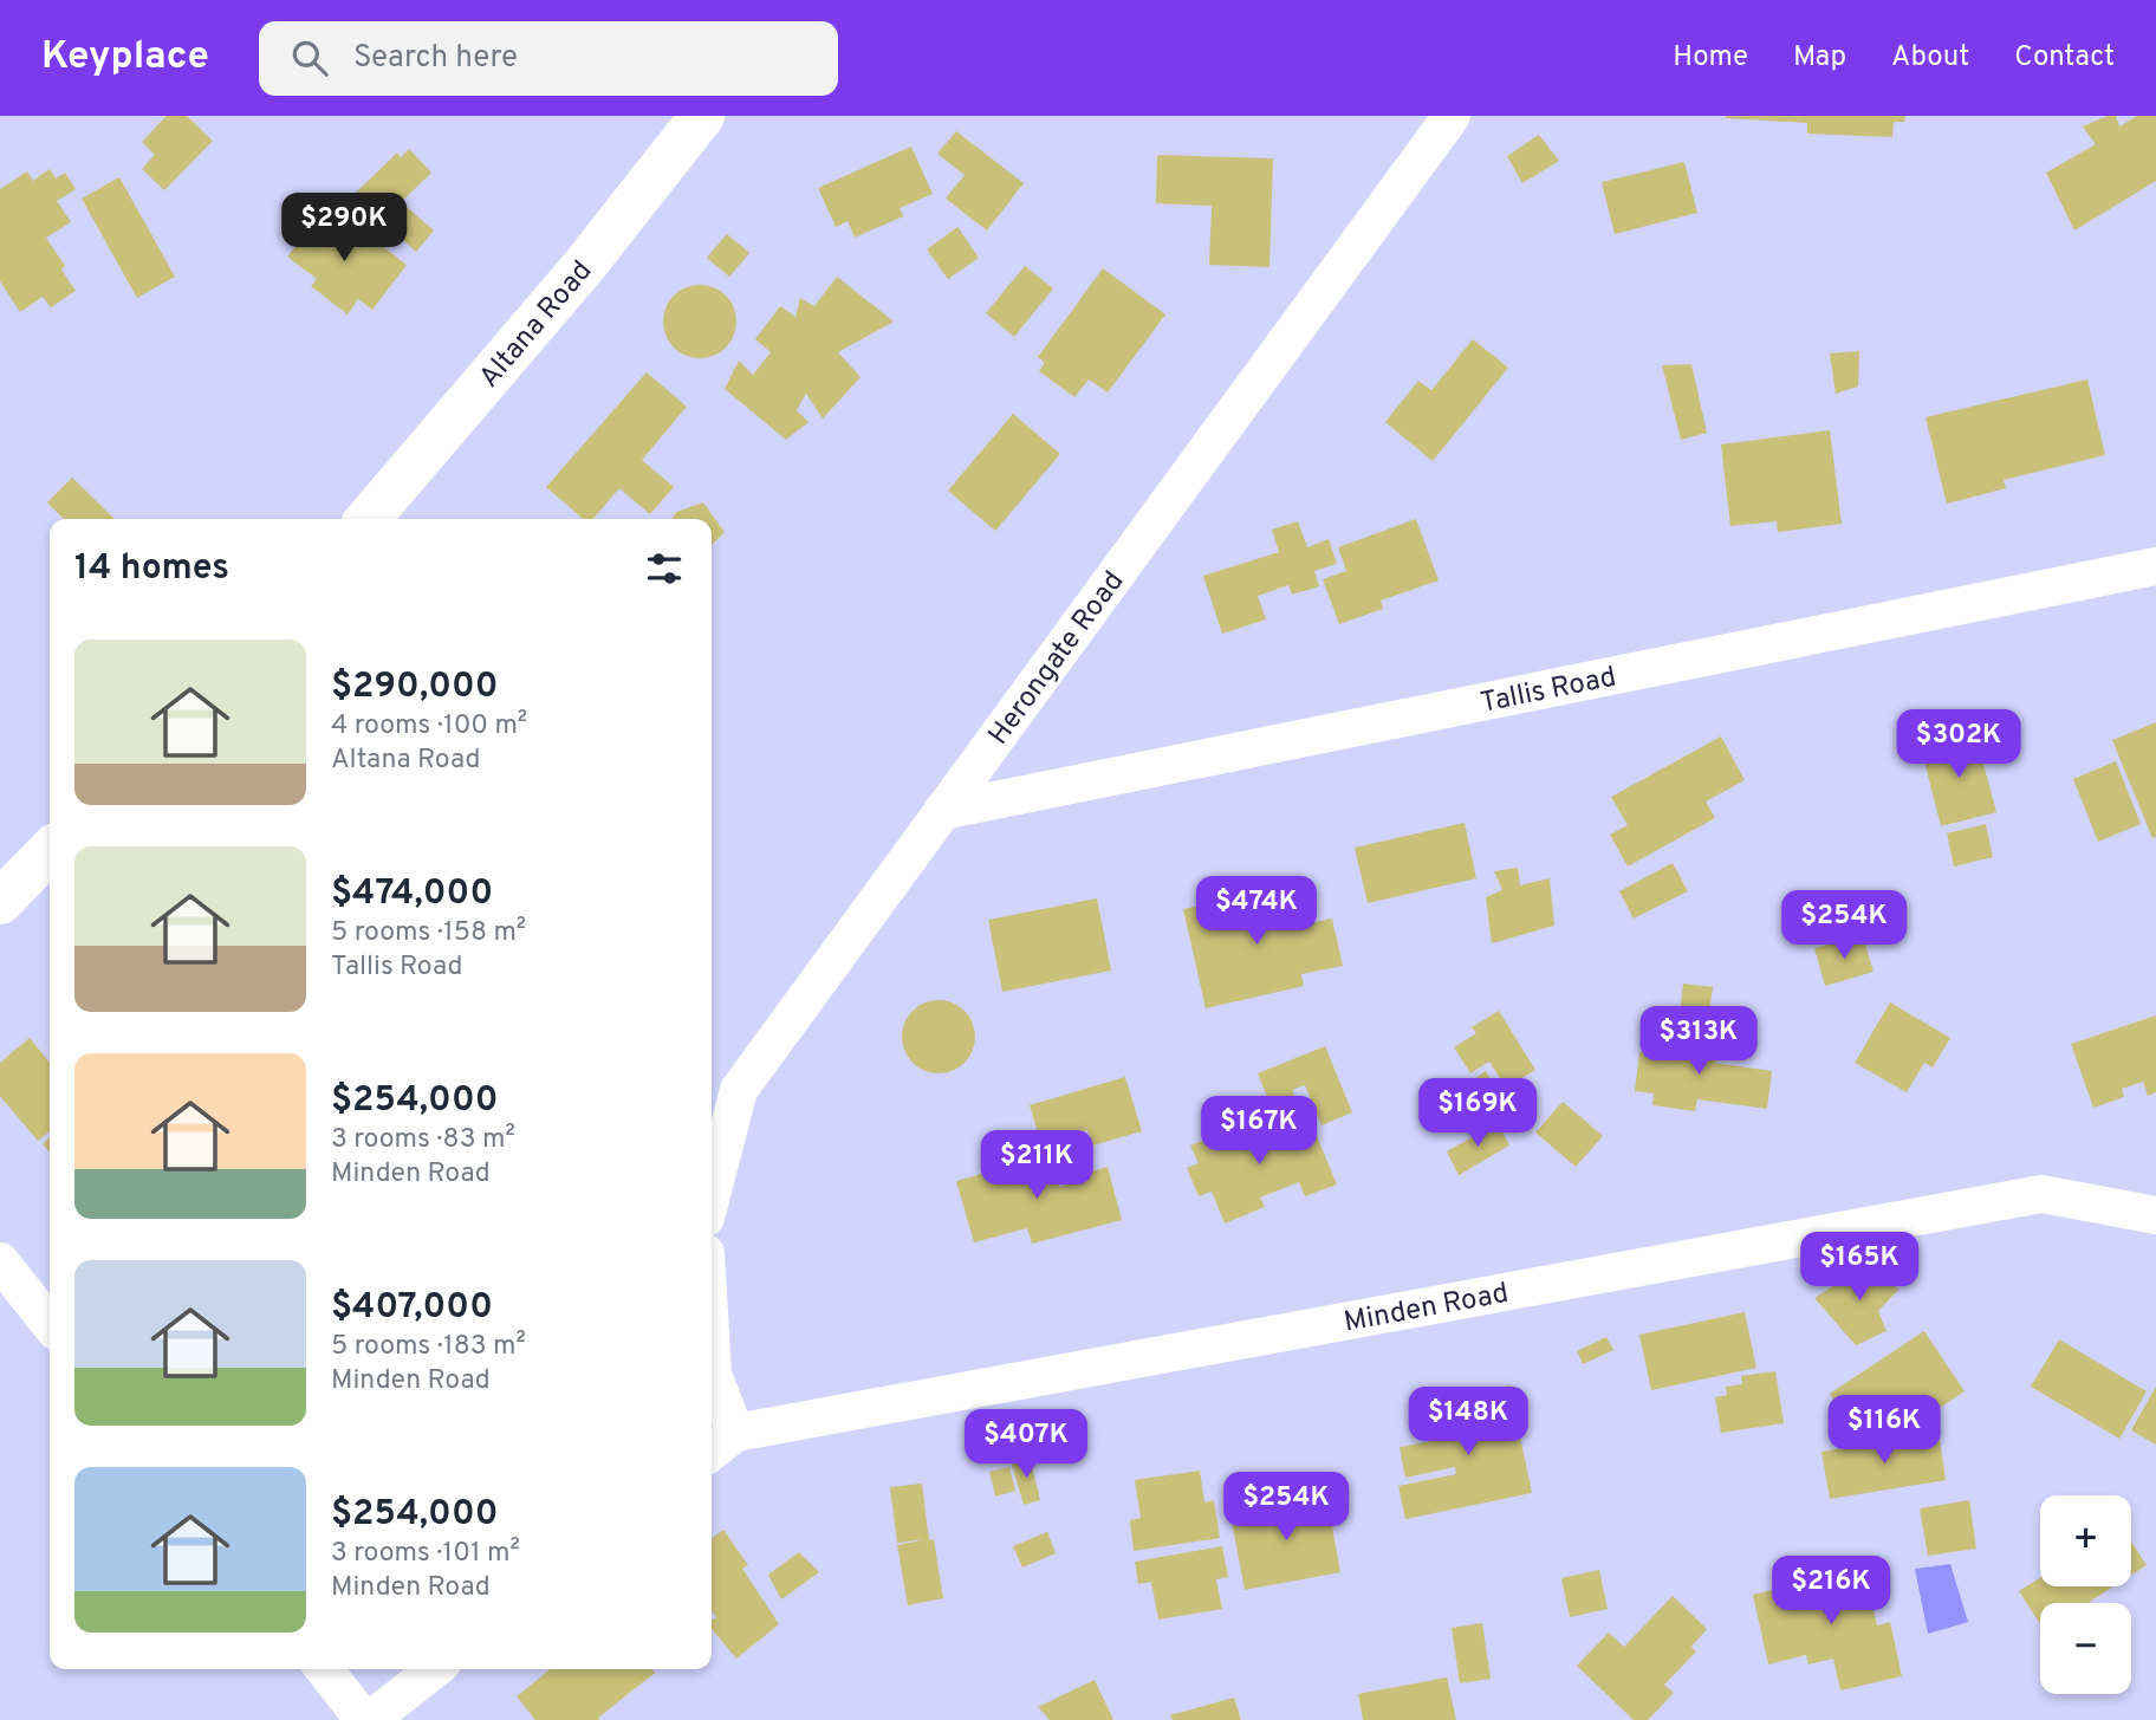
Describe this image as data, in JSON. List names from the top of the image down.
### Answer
{
  "streets": {
    "main road": ["Altana Road"],
    "street": ["Herongate Road", "Tallis Road", "Minden Road"]
  },
  "crossings": [
    ["Herongate Road", "Tallis Road"]
  ],
  "page": {
    "header": "Keyplace",
    "search": "Search here",
    "nav": [
      "Home",
      "Map",
      "About",
      "Contact"
    ],
    "price": [
      "$290K",
      "$302K",
      "$474K",
      "$254K",
      "$313K",
      "$169K",
      "$167K",
      "$211K",
      "$165K",
      "$148K",
      "$116K",
      "$407K",
      "$254K",
      "$216K"
    ],
    "heading": "14 homes",
    "list": [
      {
        "name": "$290,000",
        "note": "4 rooms · 100 m² · Altana Road"
      },
      {
        "name": "$474,000",
        "note": "5 rooms · 158 m² · Tallis Road"
      },
      {
        "name": "$254,000",
        "note": "3 rooms · 83 m² · Minden Road"
      },
      {
        "name": "$407,000",
        "note": "5 rooms · 183 m² · Minden Road"
      },
      {
        "name": "$254,000",
        "note": "3 rooms · 101 m² · Minden Road"
      }
    ],
    "map_buttons": ["+", "−"]
  }
}
